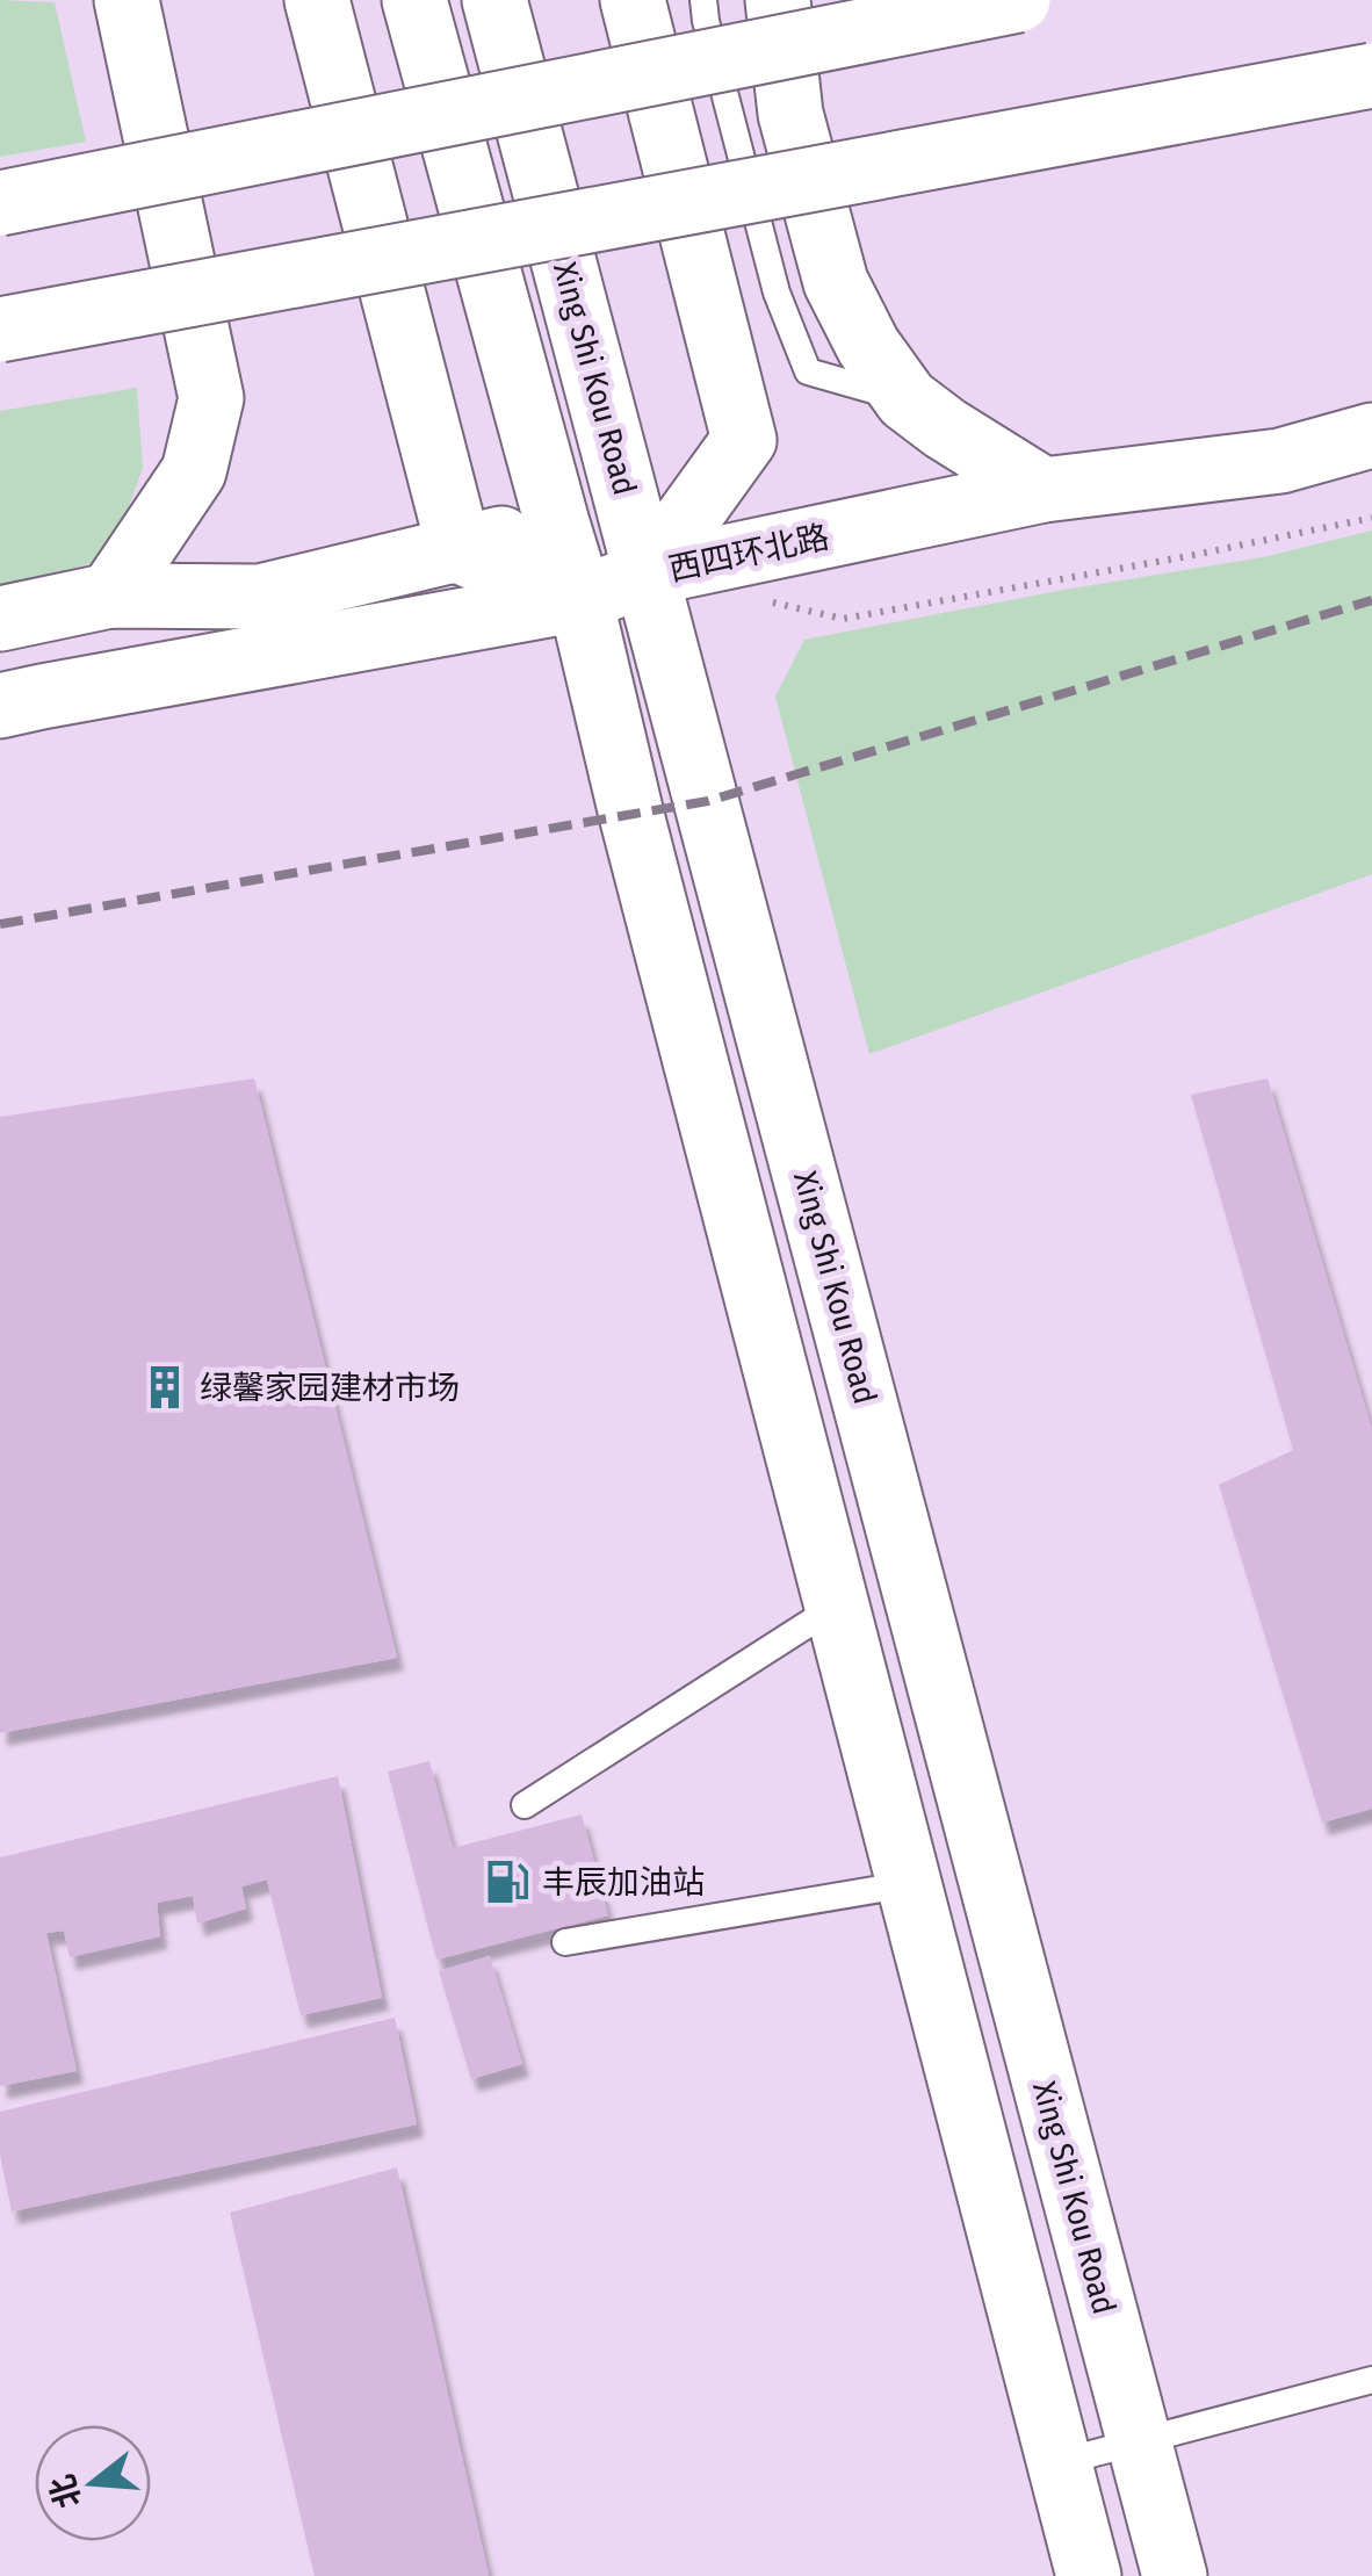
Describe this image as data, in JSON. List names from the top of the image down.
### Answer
{
  "streets": {
    "main road": ["Xing Shi Kou Road", "西四环北路"]
  },
  "crossings": [
    ["Xing Shi Kou Road", "西四环北路"]
  ],
  "places": {
    "building": ["绿馨家园建材市场"],
    "fuel station": ["丰辰加油站"]
  },
  "north": "left"
}
